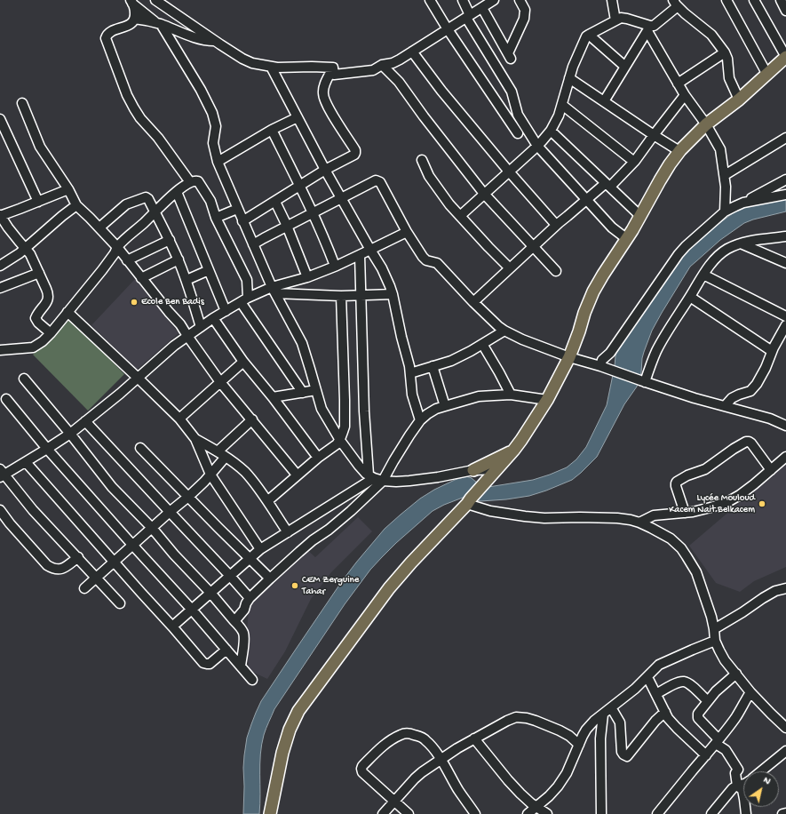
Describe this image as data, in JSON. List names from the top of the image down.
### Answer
{
  "places": ["Ecole Ben Badis", "Lycée Mouloud Kacem Nait Belkacem", "CEM Zerguine Tahar"],
  "north": "top right"
}
